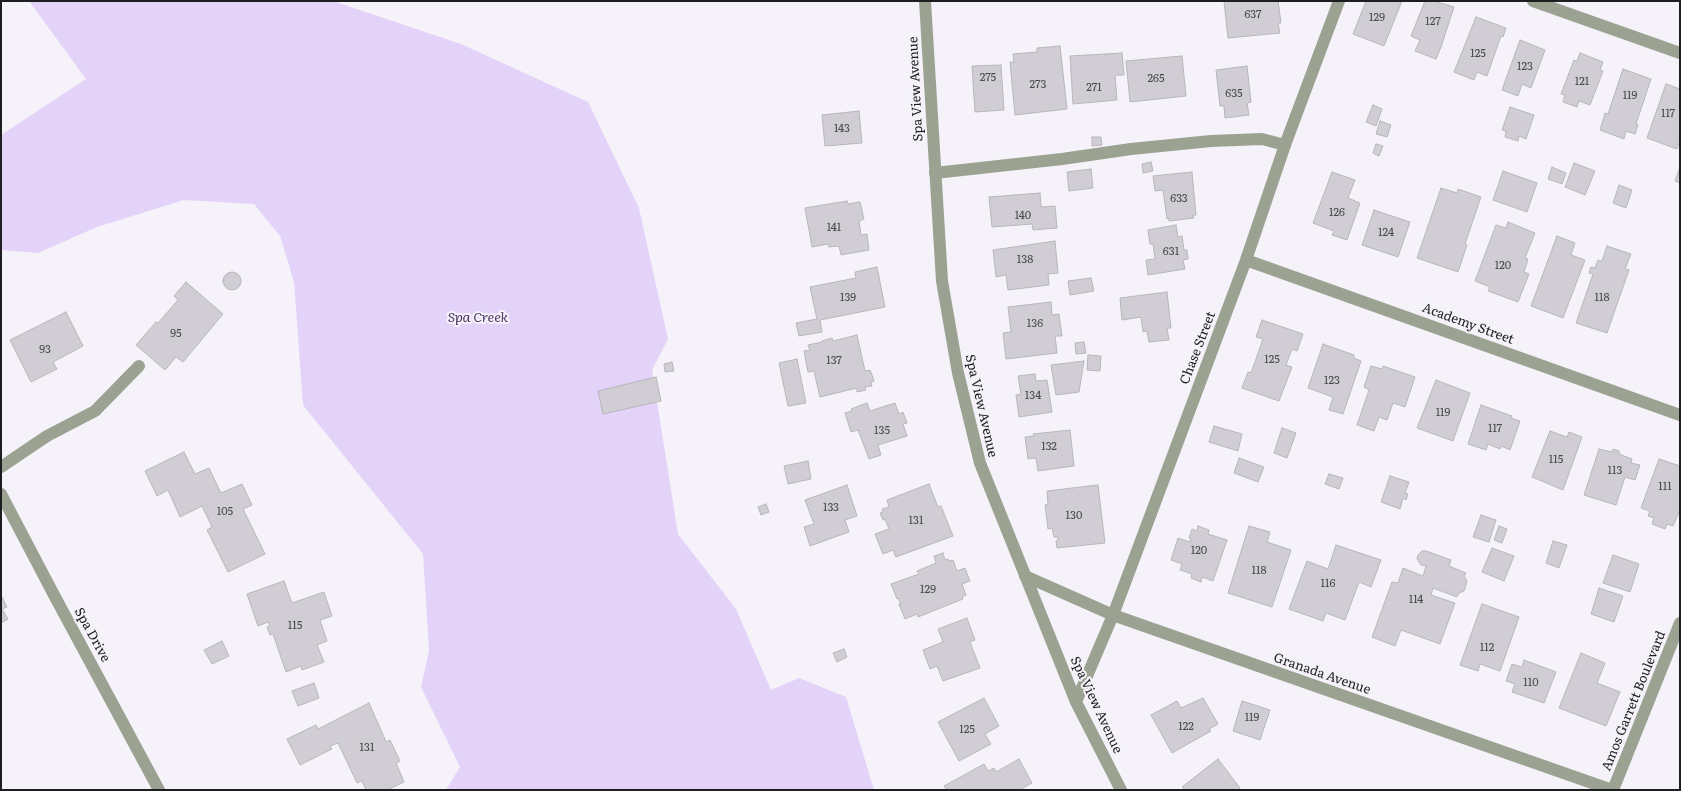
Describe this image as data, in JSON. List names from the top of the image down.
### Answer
{
  "streets": {
    "street": [
      "Spa View Avenue",
      "Academy Street",
      "Chase Street",
      "Spa Drive",
      "Granada Avenue",
      "Amos Garrett Boulevard"
    ]
  },
  "crossings": [
    ["Spa View Avenue", "Chase Street"],
    ["Spa View Avenue", "Granada Avenue"],
    ["Academy Street", "Chase Street"],
    ["Chase Street", "Granada Avenue"],
    ["Granada Avenue", "Amos Garrett Boulevard"]
  ],
  "water": ["Spa Creek"],
  "house_numbers": [
    "637",
    "129",
    "127",
    "125",
    "123",
    "275",
    "265",
    "121",
    "273",
    "271",
    "635",
    "119",
    "117",
    "143",
    "633",
    "126",
    "140",
    "141",
    "124",
    "631",
    "138",
    "120",
    "139",
    "118",
    "136",
    "95",
    "93",
    "125",
    "137",
    "123",
    "134",
    "119",
    "117",
    "135",
    "132",
    "115",
    "113",
    "111",
    "133",
    "105",
    "130",
    "131",
    "120",
    "118",
    "116",
    "129",
    "114",
    "115",
    "112",
    "110",
    "119",
    "122",
    "125",
    "131"
  ]
}
